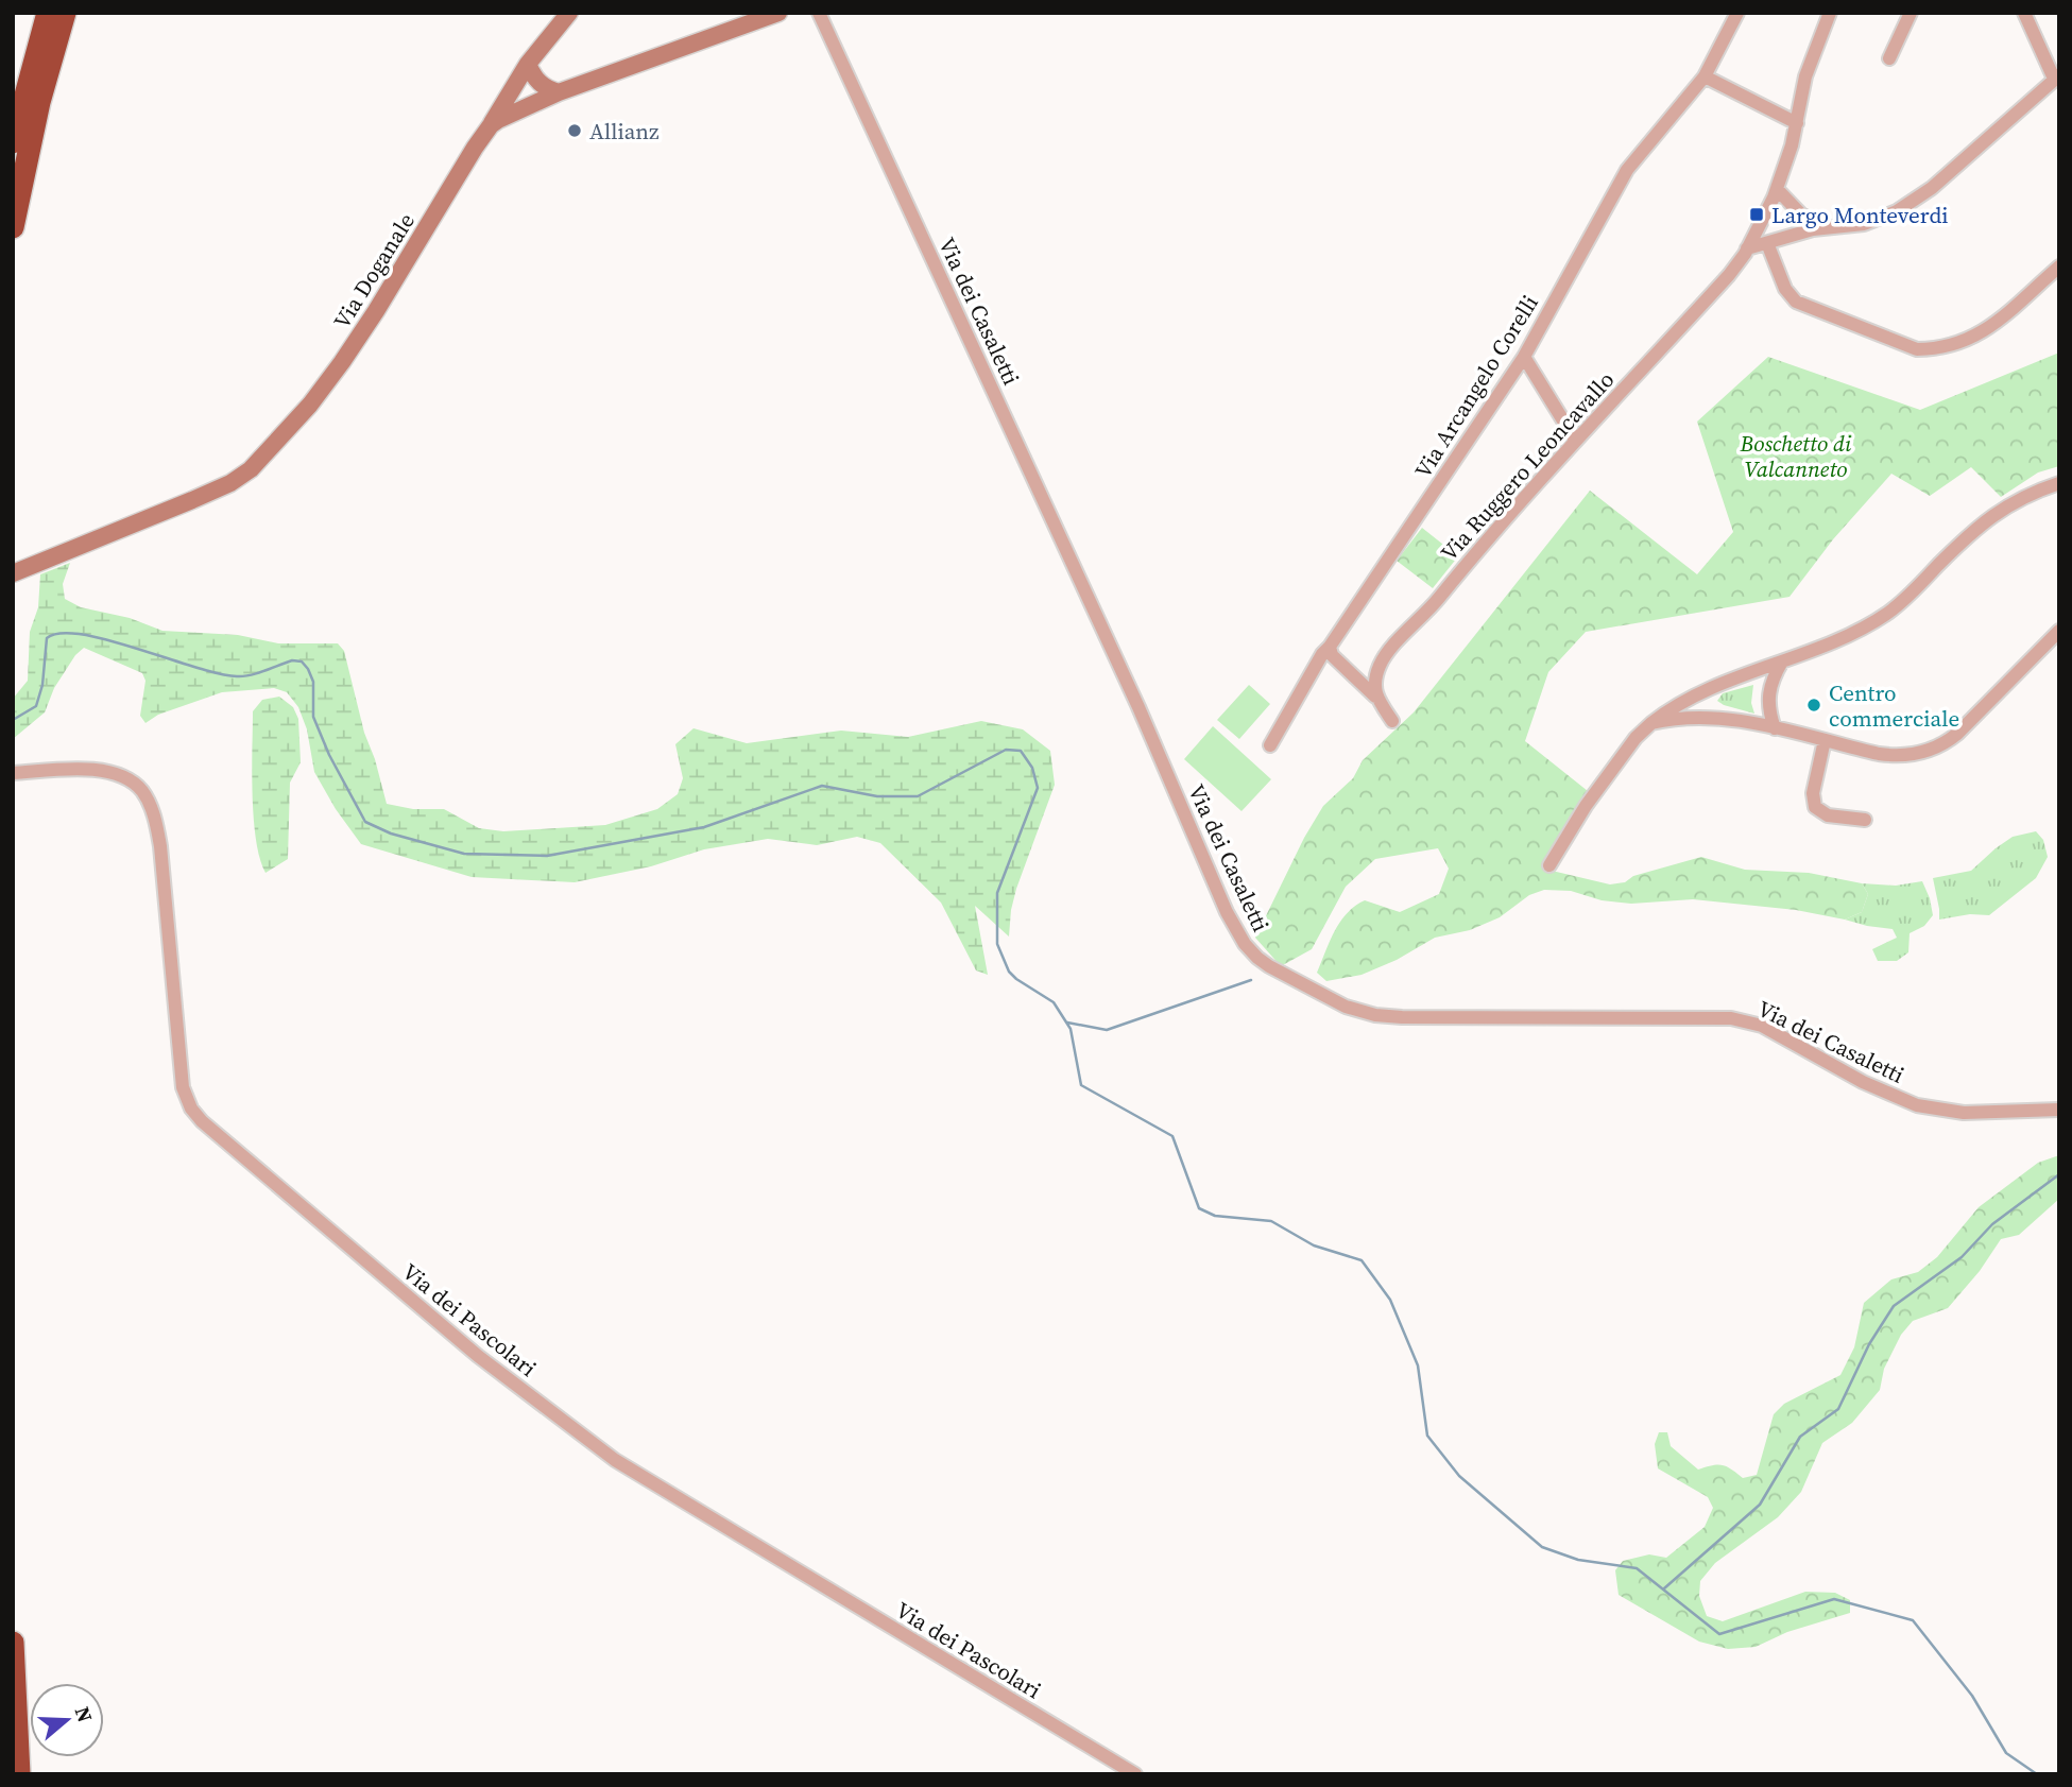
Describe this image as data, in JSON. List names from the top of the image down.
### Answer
{
  "streets": {
    "main road": ["Via Doganale"],
    "street": [
      "Via dei Casaletti",
      "Via Arcangelo Corelli",
      "Via Ruggero Leoncavallo",
      "Via dei Pascolari"
    ]
  },
  "parks": ["Boschetto di Valcanneto"],
  "places": {
    "other": ["Allianz", "Centro commerciale"],
    "transit": ["Largo Monteverdi"]
  },
  "north": "right"
}
